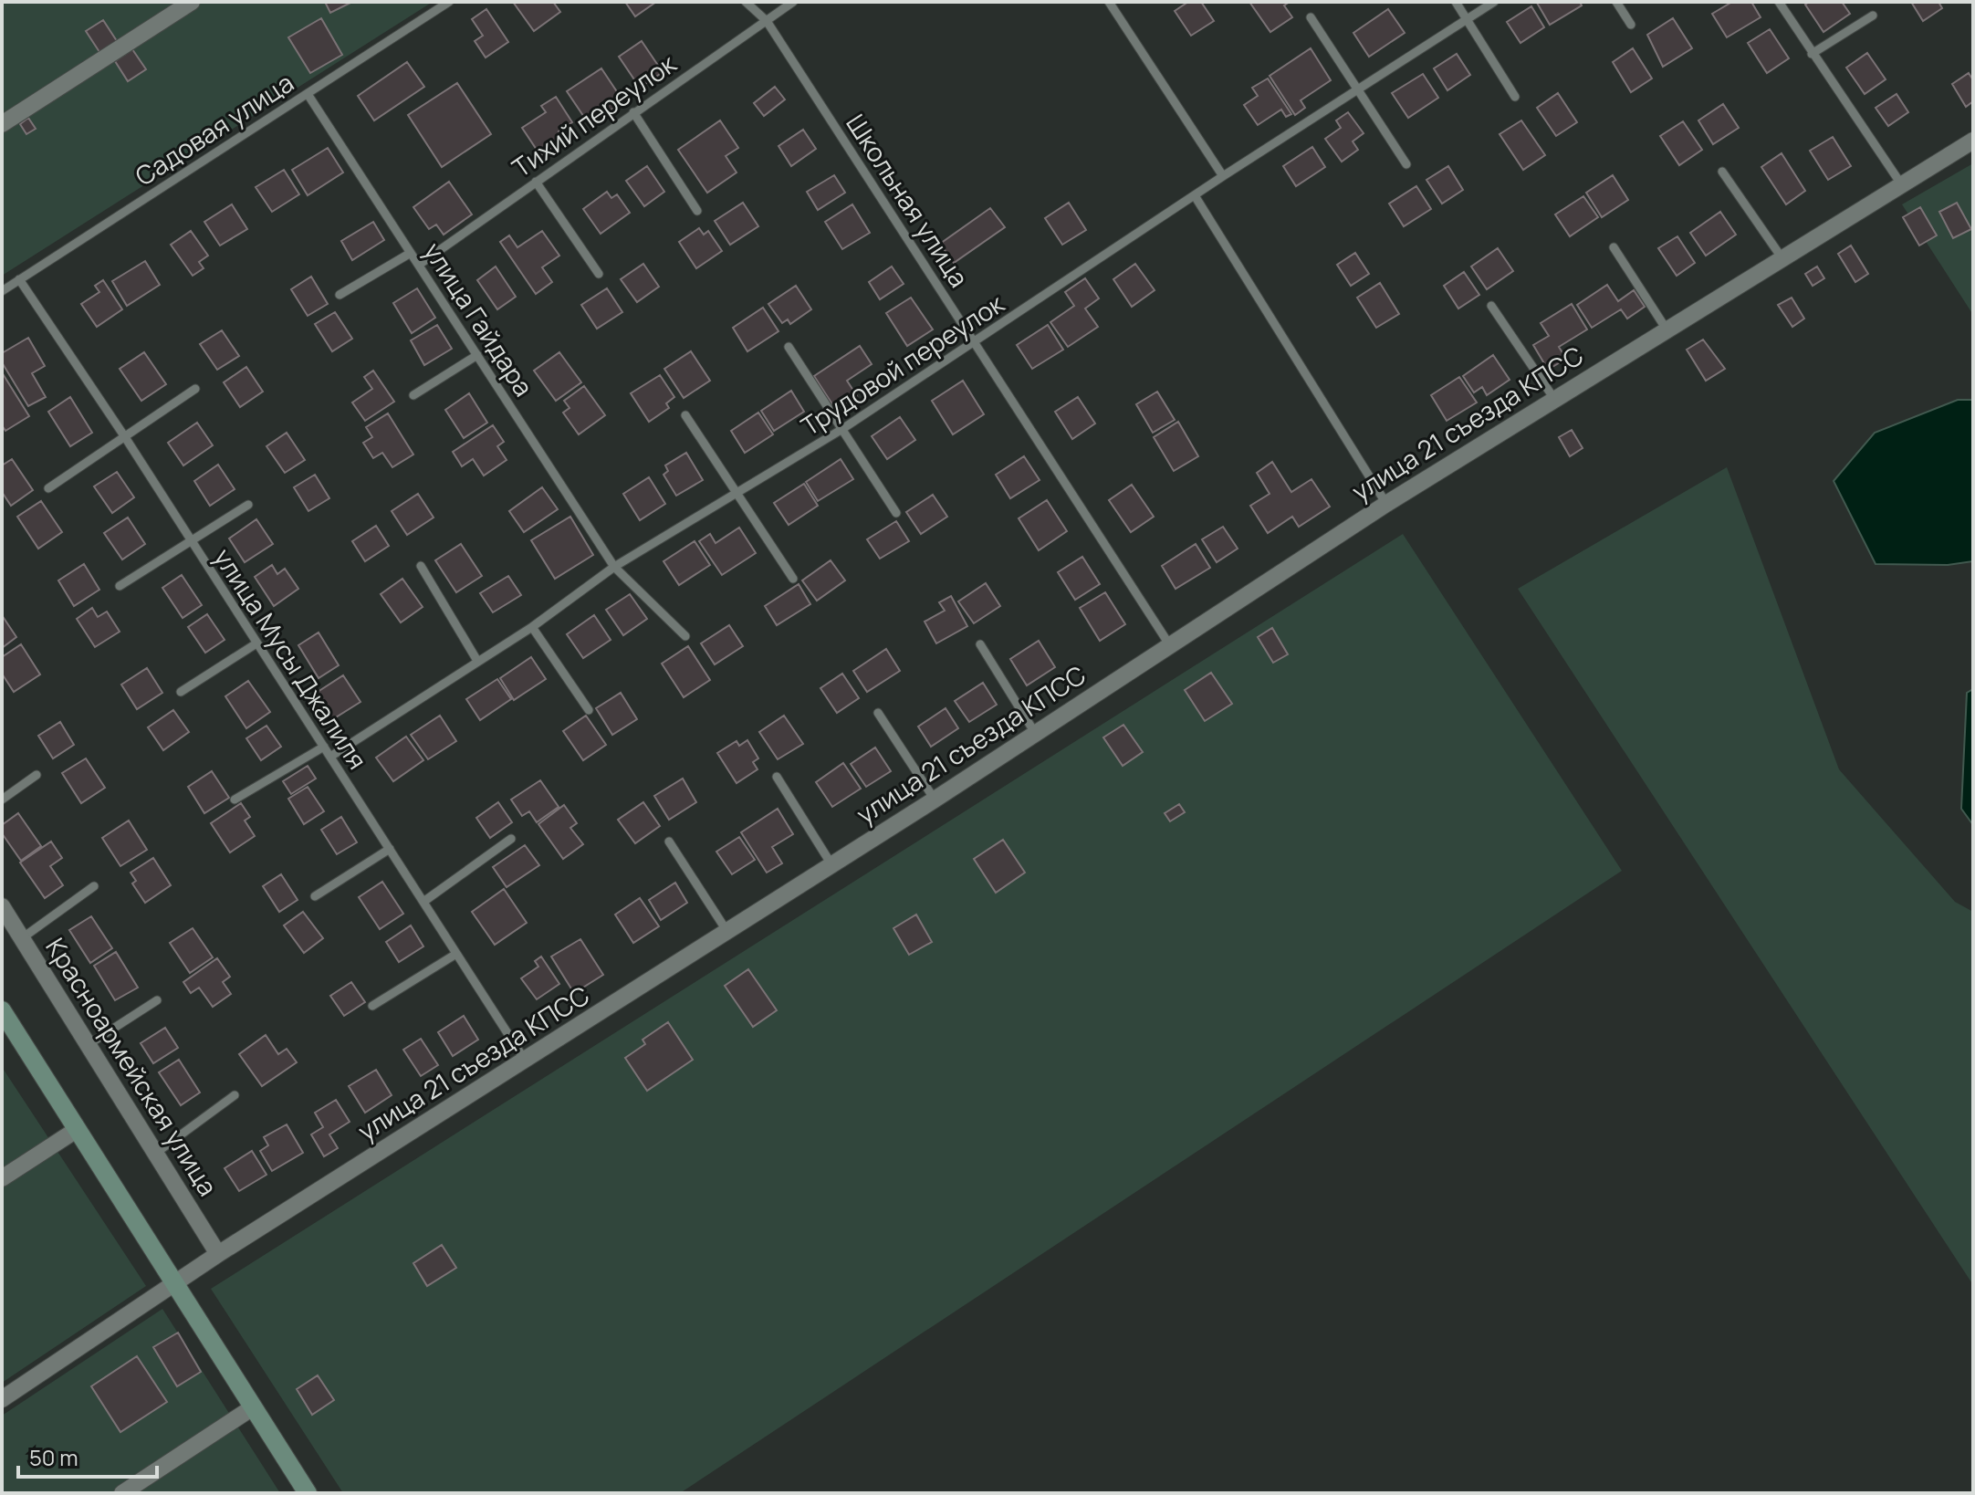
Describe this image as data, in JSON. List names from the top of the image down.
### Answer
{
  "streets": {
    "street": ["улица 21 съезда КПСС", "Красноармейская улица"],
    "lane": [
      "Тихий переулок",
      "Садовая улица",
      "Школьная улица",
      "улица Гайдара",
      "Трудовой переулок",
      "улица Мусы Джалиля"
    ]
  },
  "crossings": [
    ["Тихий переулок", "Школьная улица"],
    ["Тихий переулок", "улица Гайдара"],
    ["Садовая улица", "улица Гайдара"],
    ["Садовая улица", "улица Мусы Джалиля"],
    ["Школьная улица", "Трудовой переулок"],
    ["Школьная улица", "улица 21 съезда КПСС"],
    ["улица Гайдара", "Трудовой переулок"],
    ["Трудовой переулок", "улица Мусы Джалиля"],
    ["улица 21 съезда КПСС", "улица Мусы Джалиля"],
    ["улица 21 съезда КПСС", "Красноармейская улица"]
  ],
  "scale_bar": "50 m"
}
